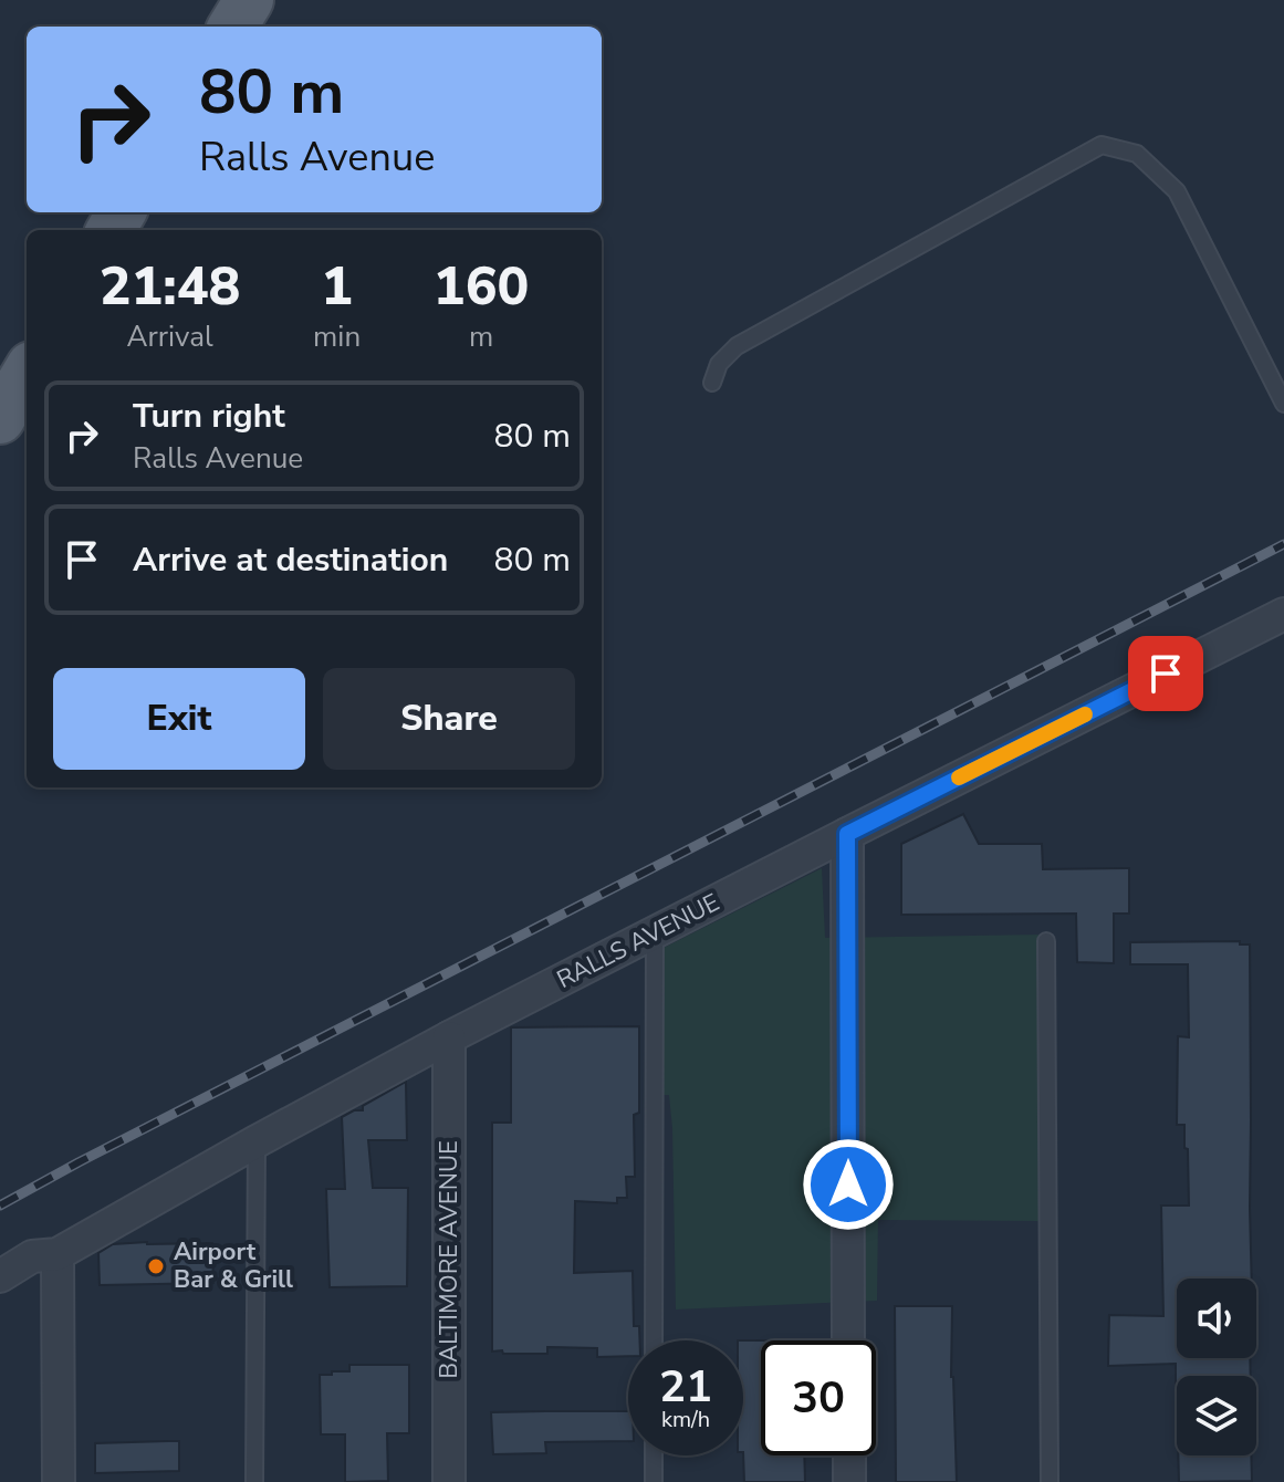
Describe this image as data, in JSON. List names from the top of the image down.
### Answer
{
  "streets": {
    "street": ["RALLS AVENUE", "BALTIMORE AVENUE"]
  },
  "crossings": [
    ["RALLS AVENUE", "BALTIMORE AVENUE"]
  ],
  "places": ["Airport Bar & Grill"],
  "page": {
    "turn": ["80 m", "Ralls Avenue"],
    "eta": [
      "21:48",
      "Arrival",
      "1",
      "min",
      "160",
      "m"
    ],
    "list": [
      {
        "name": "Turn right",
        "note": "Ralls Avenue",
        "value": "80 m"
      },
      {
        "name": "Arrive at destination",
        "value": "80 m"
      }
    ],
    "buttons": ["Exit", "Share"],
    "speed": "21 km/h",
    "limit": "30"
  }
}
